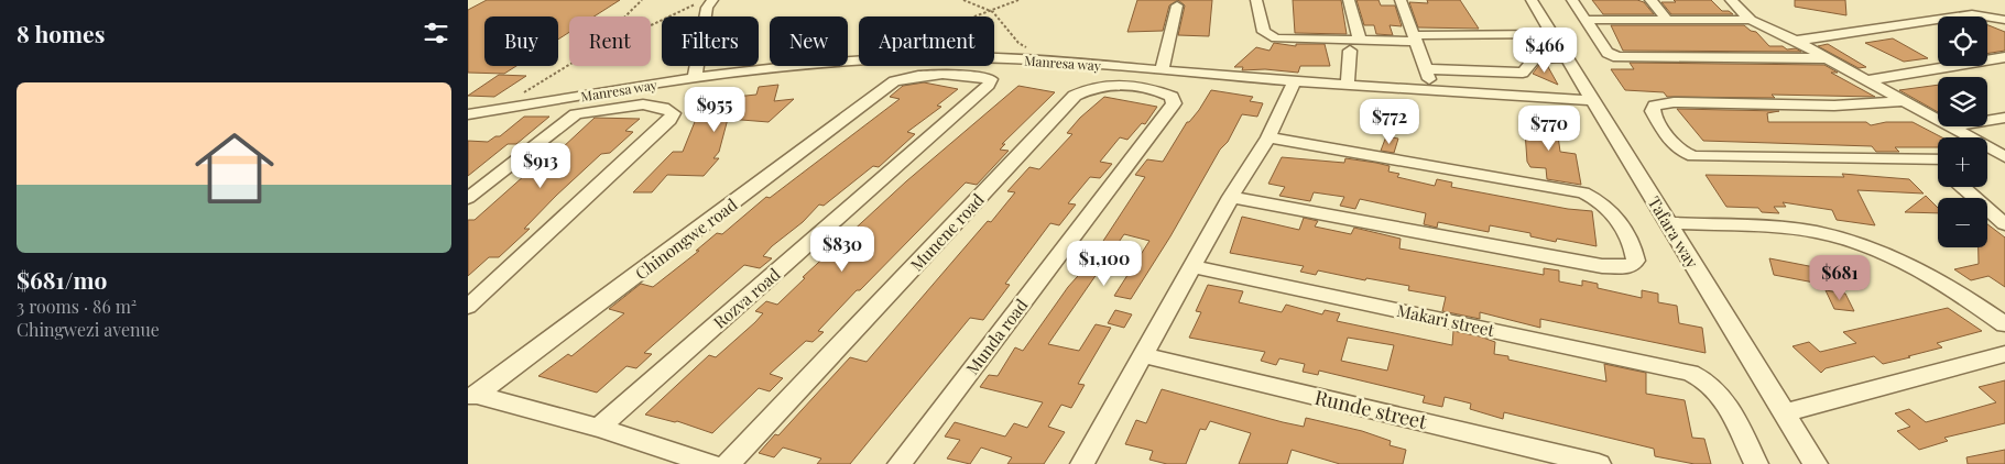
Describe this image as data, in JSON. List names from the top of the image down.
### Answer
{
  "streets": {
    "street": [
      "Manresa way",
      "Munene road",
      "Tafara way",
      "Chinongwe road",
      "Rozva road",
      "Makari street",
      "Munda road",
      "Runde street"
    ]
  },
  "crossings": [
    ["Manresa way", "Tafara way"],
    ["Munene road", "Munda road"],
    ["Chinongwe road", "Rozva road"]
  ],
  "page": {
    "heading": "8 homes",
    "map_buttons": ["+", "−"],
    "chip": [
      "Buy",
      "Rent",
      "Filters",
      "New",
      "Apartment"
    ],
    "price": [
      "$466",
      "$955",
      "$772",
      "$770",
      "$913",
      "$830",
      "$1,100",
      "$681"
    ],
    "list": [
      {
        "name": "$681/mo",
        "note": "3 rooms · 86 m² · Chingwezi avenue"
      }
    ]
  }
}
